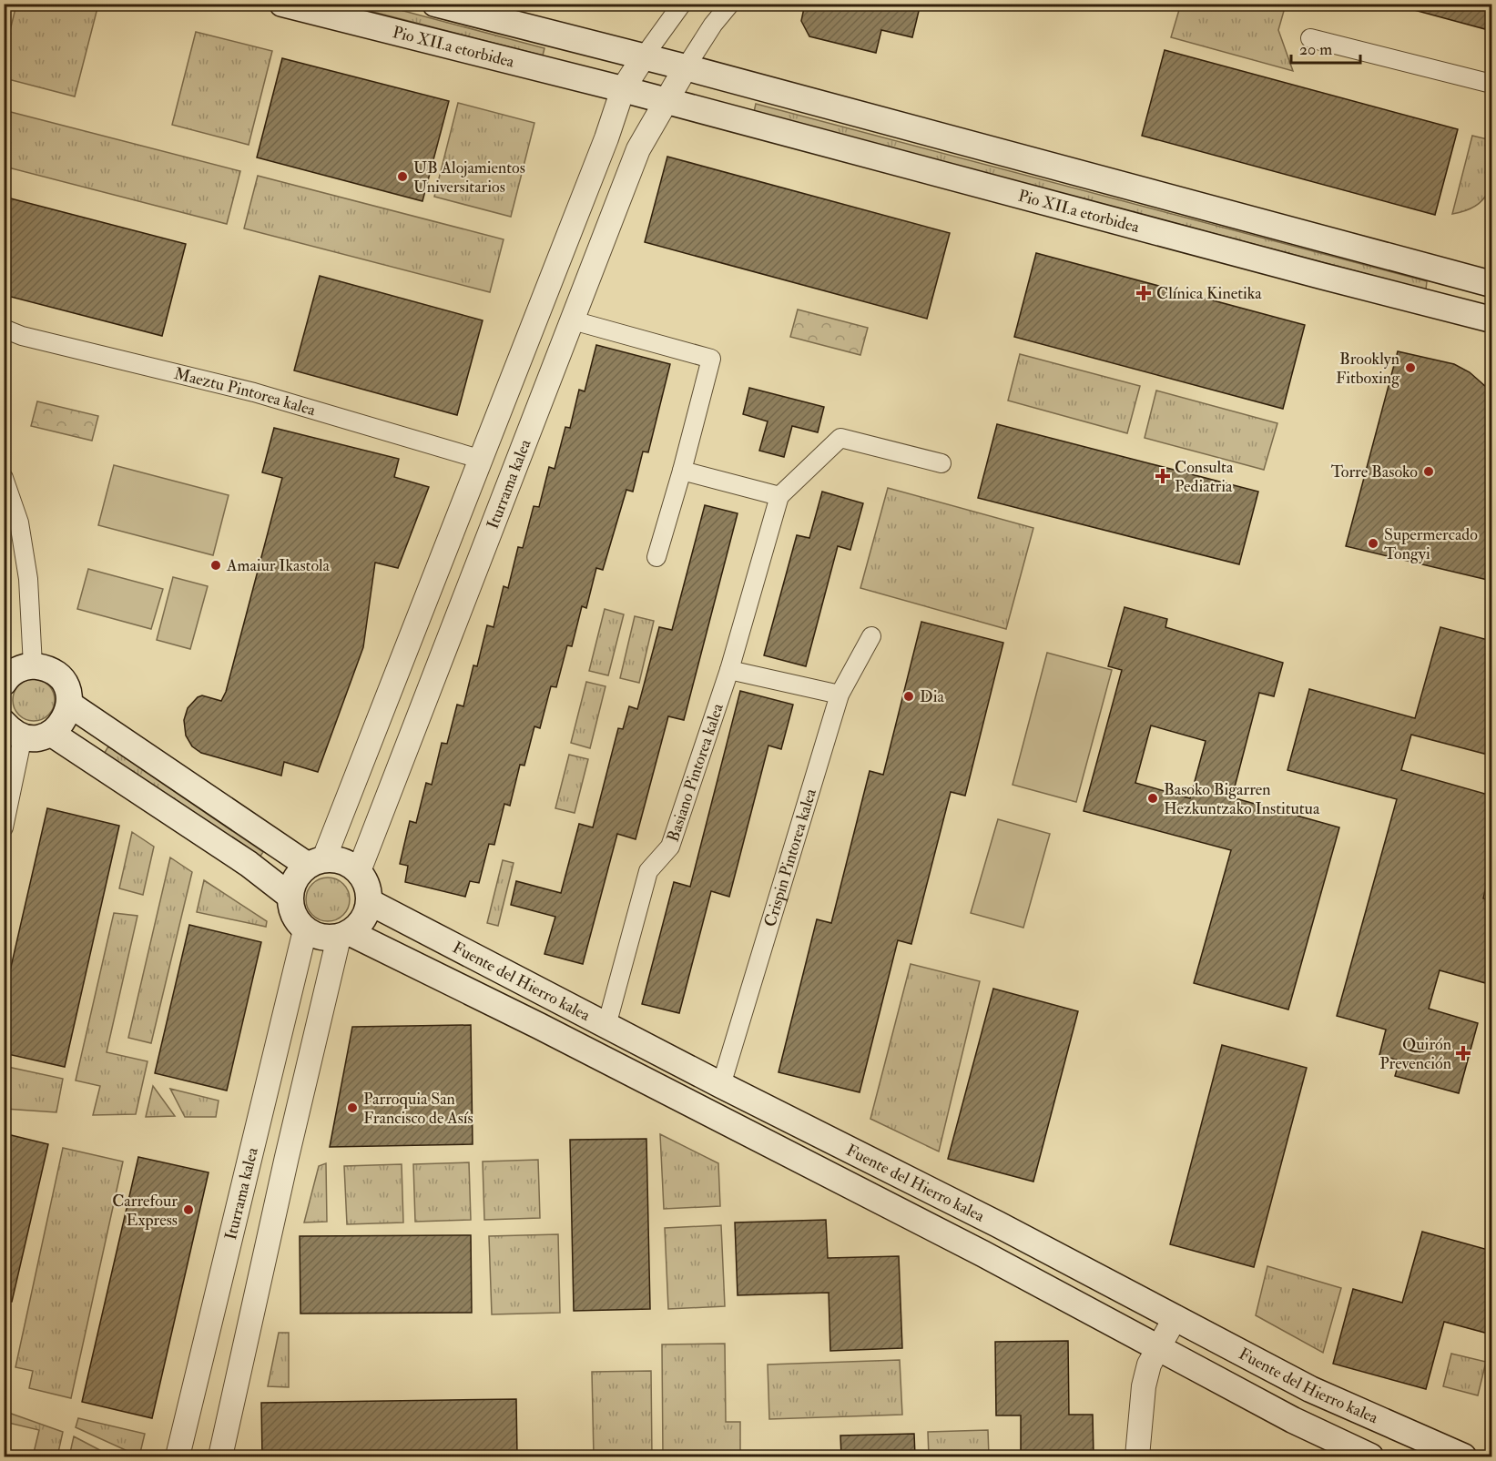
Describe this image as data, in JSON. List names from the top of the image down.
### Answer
{
  "streets": {
    "main road": ["Pio XII.a etorbidea", "Fuente del Hierro kalea"],
    "street": [
      "Maeztu Pintorea kalea",
      "Iturrama kalea",
      "Basiano Pintorea kalea",
      "Crispin Pintorea kalea"
    ]
  },
  "crossings": [
    ["Pio XII.a etorbidea", "Iturrama kalea"],
    ["Iturrama kalea", "Fuente del Hierro kalea"],
    ["Basiano Pintorea kalea", "Fuente del Hierro kalea"],
    ["Crispin Pintorea kalea", "Fuente del Hierro kalea"]
  ],
  "places": {
    "other": [
      "UB Alojamientos Universitarios",
      "Brooklyn Fitboxing",
      "Torre Basoko",
      "Supermercado Tongyi",
      "Amaiur Ikastola",
      "Dia",
      "Basoko Bigarren Hezkuntzako Institutua",
      "Parroquia San Francisco de Asís",
      "Carrefour Express"
    ],
    "health": ["Clínica Kinetika", "Consulta Pediatria", "Quirón Prevención"]
  },
  "scale_bar": "20 m"
}
